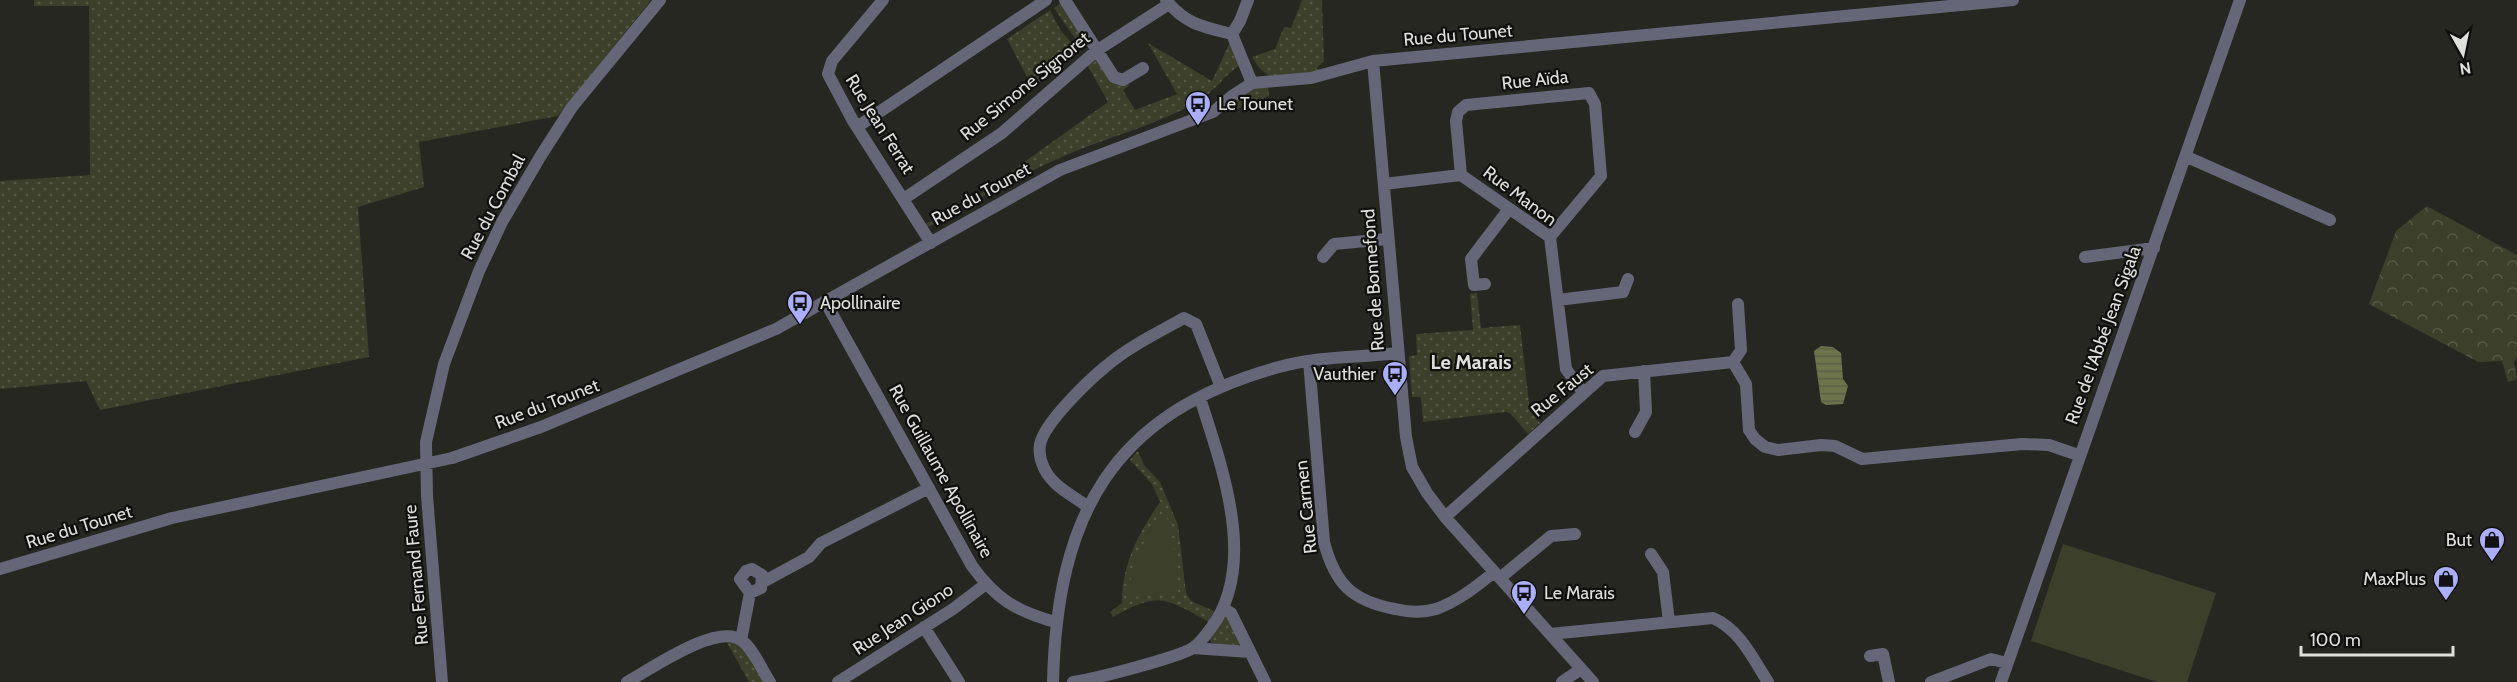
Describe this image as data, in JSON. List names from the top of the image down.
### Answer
{
  "streets": {
    "street": [
      "Rue du Tounet",
      "Rue Aïda",
      "Rue Simone Signoret",
      "Rue Jean Ferrat",
      "Rue Manon",
      "Rue du Combal",
      "Rue de Bonnefond",
      "Rue de l'Abbé Jean Sigala",
      "Rue Faust",
      "Rue Guillaume Apollinaire",
      "Rue Carmen",
      "Rue Fernand Faure",
      "Rue Jean Giono"
    ]
  },
  "crossings": [
    ["Rue du Tounet", "Rue Jean Ferrat"],
    ["Rue du Tounet", "Rue du Combal"],
    ["Rue du Tounet", "Rue de Bonnefond"],
    ["Rue du Tounet", "Rue Guillaume Apollinaire"],
    ["Rue du Tounet", "Rue Fernand Faure"],
    ["Rue Aïda", "Rue Manon"],
    ["Rue Simone Signoret", "Rue Jean Ferrat"],
    ["Rue Manon", "Rue de Bonnefond"],
    ["Rue Manon", "Rue Faust"],
    ["Rue du Combal", "Rue Fernand Faure"],
    ["Rue de Bonnefond", "Rue Faust"],
    ["Rue de Bonnefond", "Rue Carmen"],
    ["Rue Guillaume Apollinaire", "Rue Jean Giono"]
  ],
  "districts": ["Le Marais"],
  "places": {
    "bus stop": [
      "Le Tounet",
      "Apollinaire",
      "Vauthier",
      "Le Marais"
    ],
    "shop": ["But", "MaxPlus"]
  },
  "scale_bar": "100 m",
  "north": "bottom"
}
